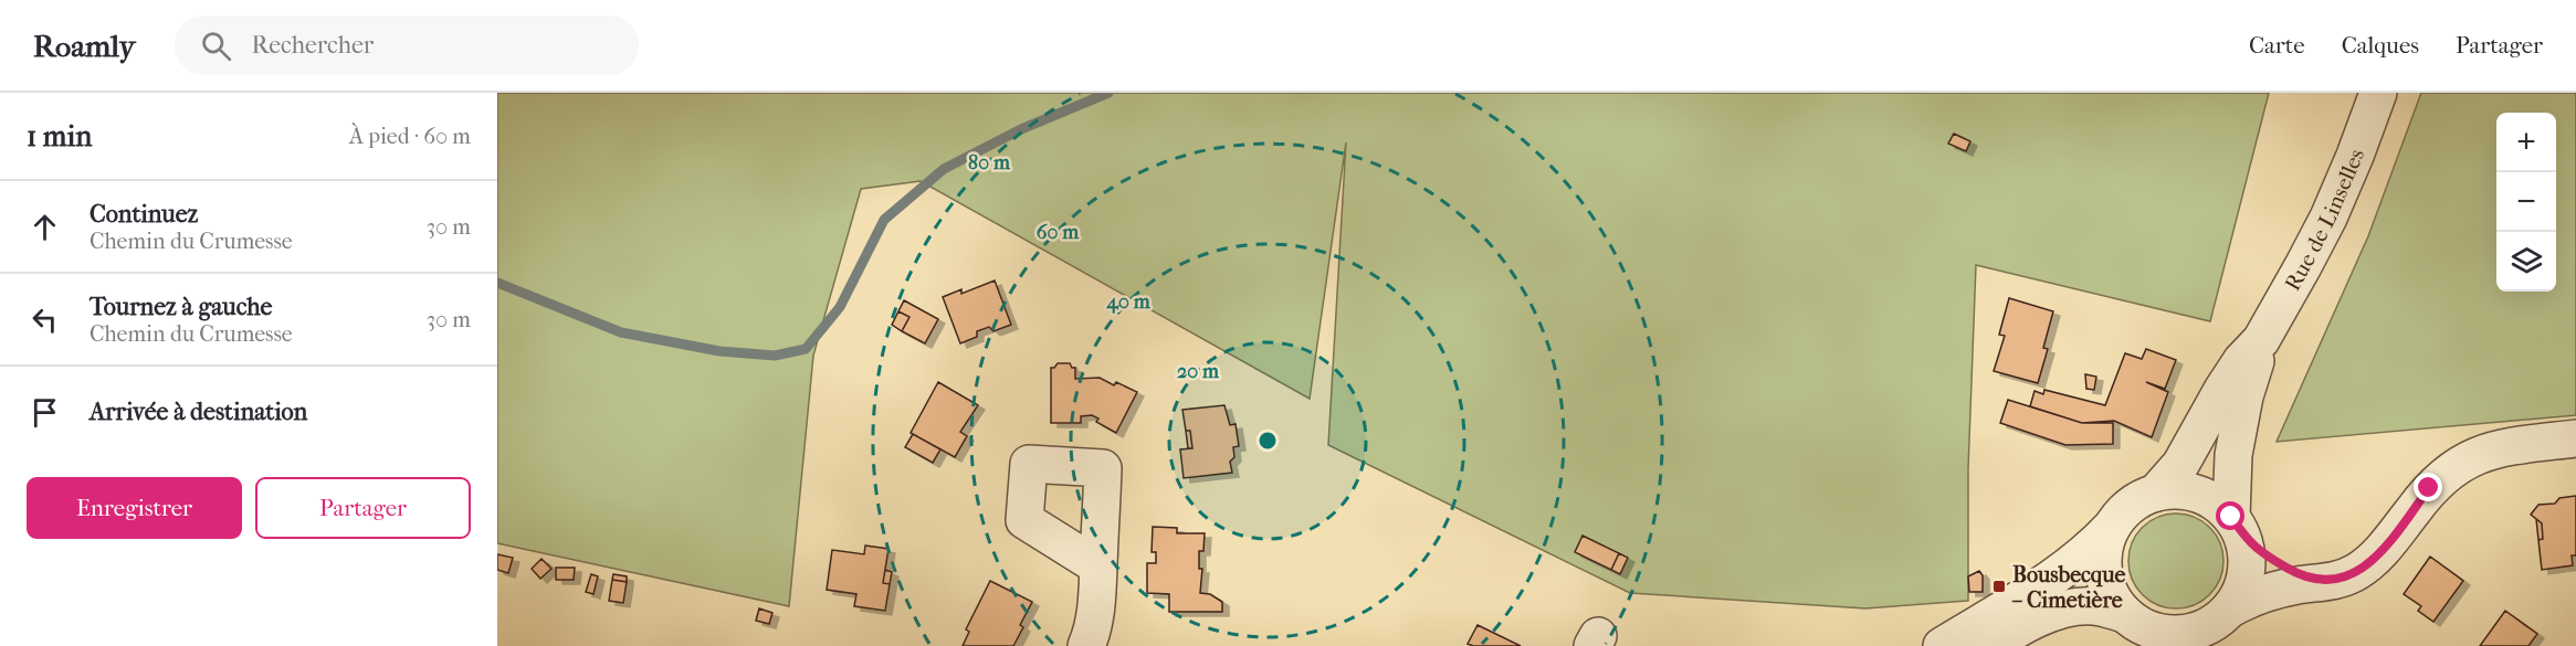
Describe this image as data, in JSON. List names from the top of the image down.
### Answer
{
  "streets": {
    "street": ["Rue de Linselles"]
  },
  "places": {
    "transit": ["Bousbecque – Cimetière"]
  },
  "page": {
    "header": "Roamly",
    "search": "Rechercher",
    "nav": ["Carte", "Calques", "Partager"],
    "heading": ["1 min", "À pied · 60 m"],
    "map_buttons": ["+", "−"],
    "list": [
      ["Continuez", "Chemin du Crumesse", "30 m"],
      ["Tournez à gauche", "Chemin du Crumesse", "30 m"],
      "Arrivée à destination"
    ],
    "buttons": ["Enregistrer", "Partager"]
  },
  "rings": [
    "80 m",
    "60 m",
    "40 m",
    "20 m"
  ]
}
